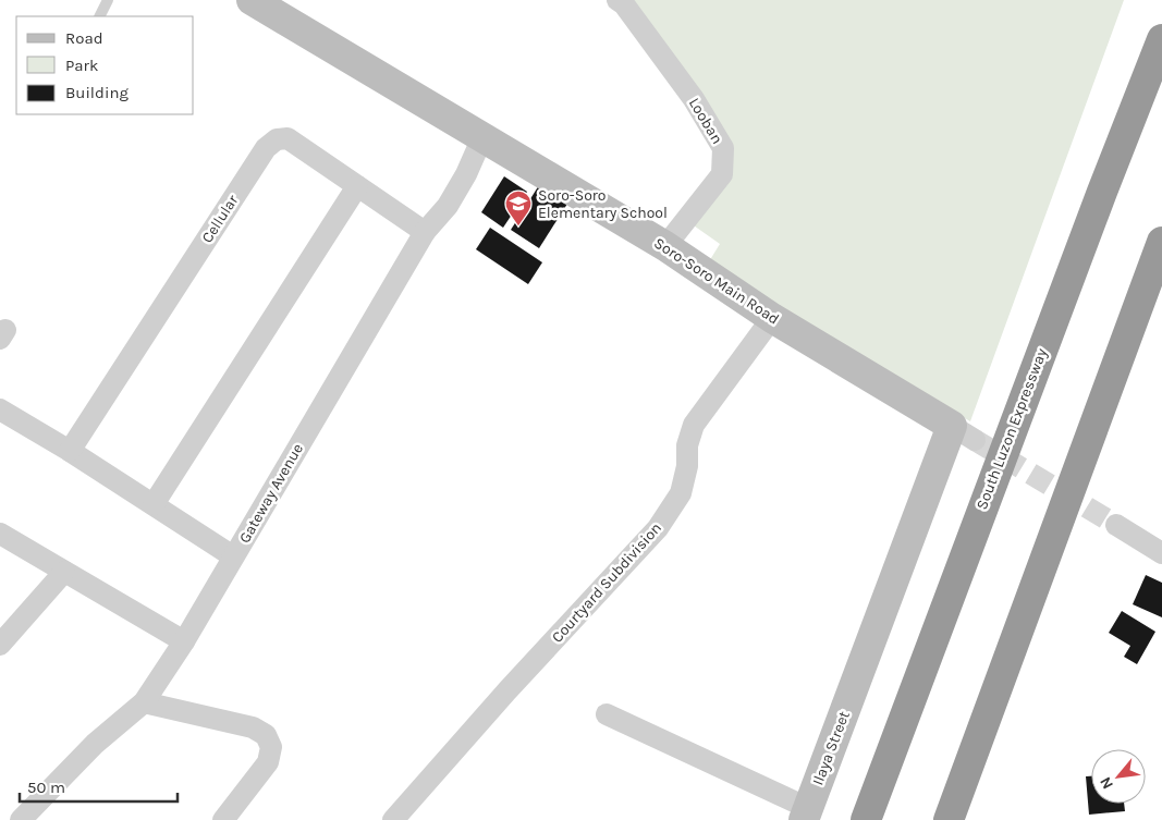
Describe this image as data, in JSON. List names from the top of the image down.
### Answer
{
  "streets": {
    "highway": ["South Luzon Expressway"],
    "street": [
      "Looban",
      "Cellular",
      "Soro-Soro Main Road",
      "Gateway Avenue",
      "Courtyard Subdivision",
      "Ilaya Street"
    ]
  },
  "crossings": [
    ["Looban", "Soro-Soro Main Road"],
    ["Cellular", "Gateway Avenue"],
    ["Soro-Soro Main Road", "Gateway Avenue"],
    ["Soro-Soro Main Road", "Courtyard Subdivision"],
    ["Soro-Soro Main Road", "Ilaya Street"]
  ],
  "places": {
    "school or university": ["Soro-Soro Elementary School"]
  },
  "legend": ["Road", "Park", "Building"],
  "scale_bar": "50 m",
  "north": "bottom left"
}
